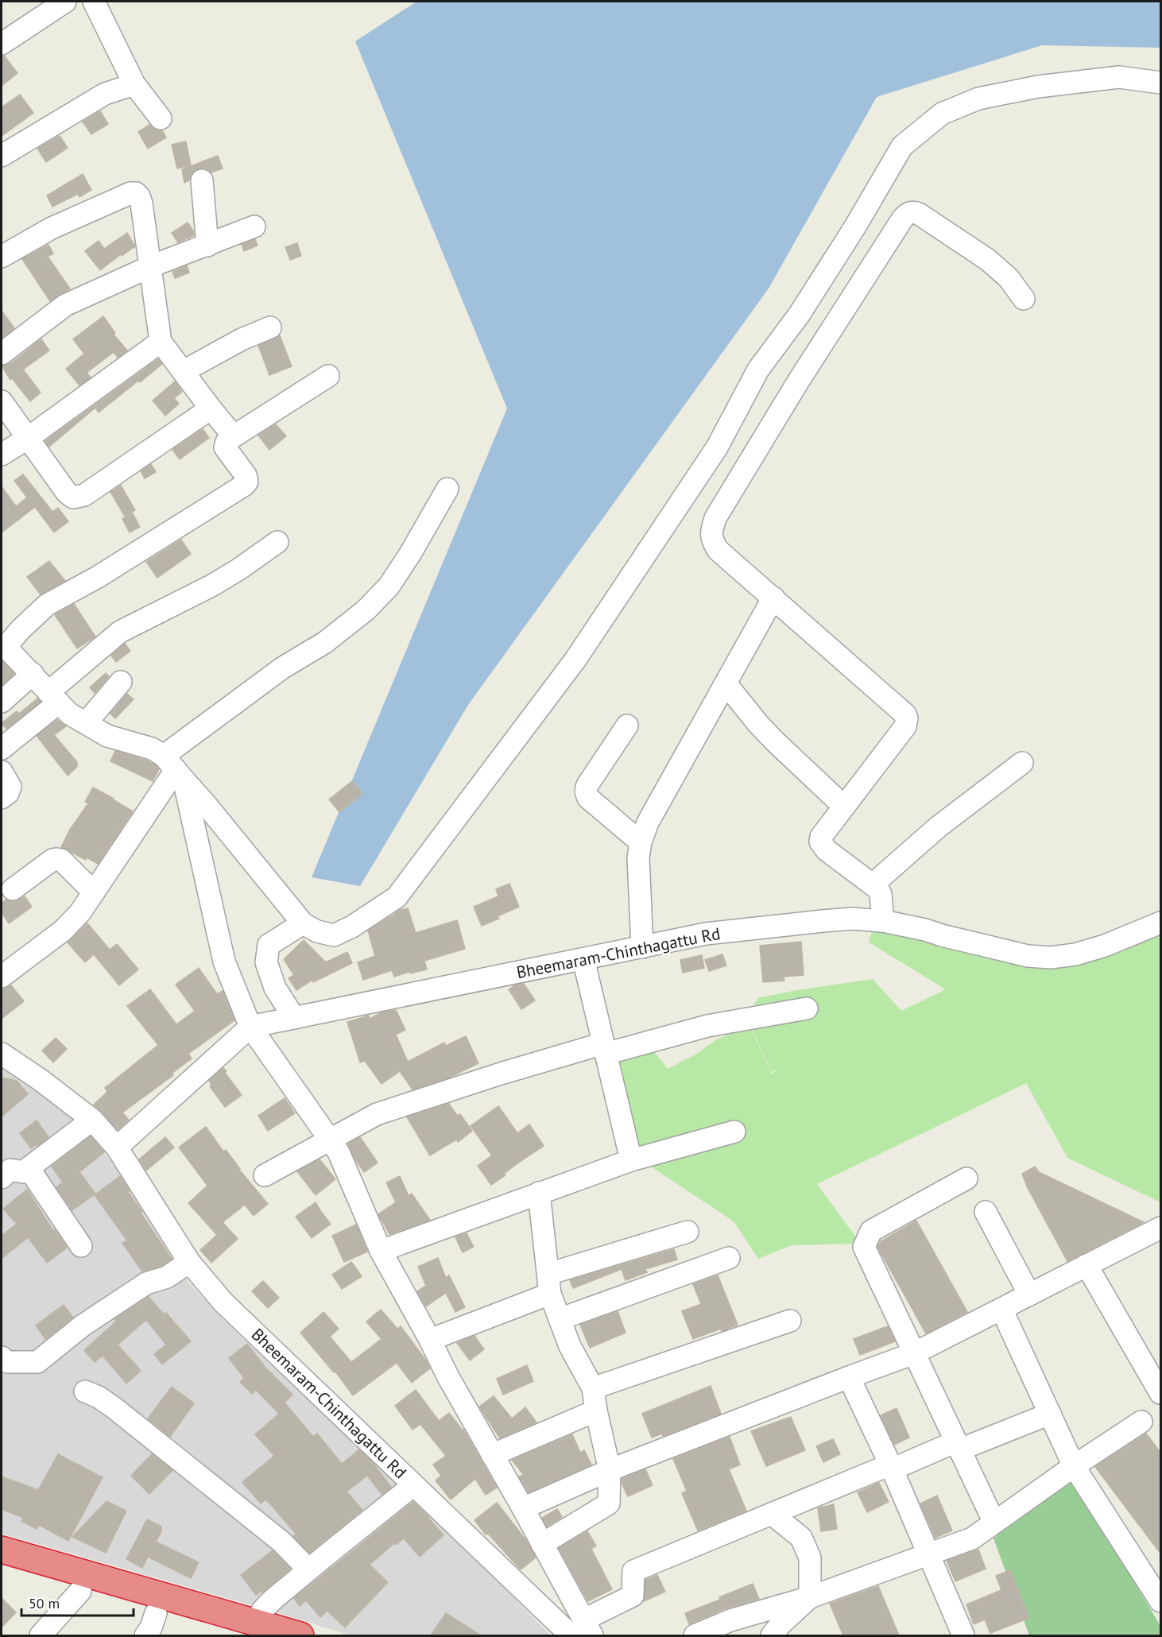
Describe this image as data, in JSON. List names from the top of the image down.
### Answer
{
  "streets": {
    "street": ["Bheemaram-Chinthagattu Rd"]
  },
  "scale_bar": "50 m"
}
